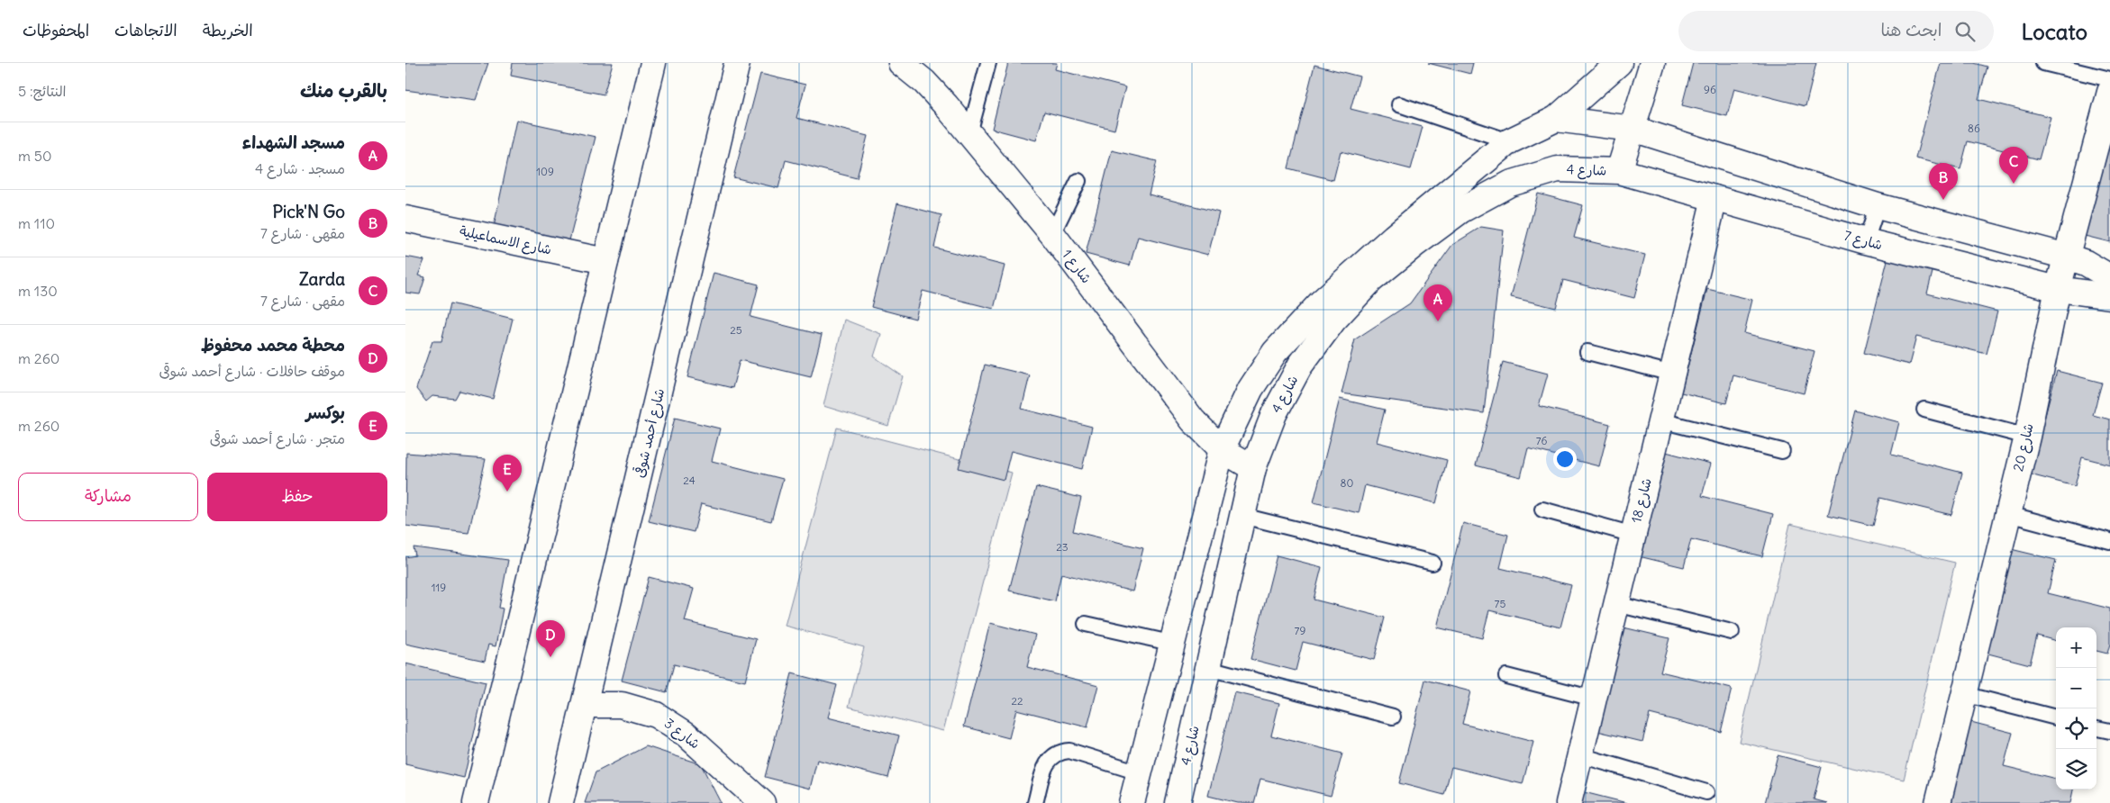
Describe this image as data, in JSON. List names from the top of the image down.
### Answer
{
  "streets": {
    "street": [
      "شارع 4",
      "شارع الاسماعيلية",
      "شارع 7",
      "شارع 1",
      "شارع أحمد شوقى",
      "شارع 20",
      "شارع 18",
      "شارع 3"
    ]
  },
  "crossings": [
    ["شارع 4", "شارع 7"],
    ["شارع 4", "شارع 1"],
    ["شارع 7", "شارع 20"],
    ["شارع 7", "شارع 18"],
    ["شارع أحمد شوقى", "شارع 3"]
  ],
  "house_numbers": [
    "96",
    "86",
    "109",
    "25",
    "76",
    "24",
    "80",
    "23",
    "119",
    "75",
    "79",
    "22"
  ],
  "page": {
    "header": "Locato",
    "search": "ابحث هنا",
    "nav": ["الخريطة", "الاتجاهات", "المحفوظات"],
    "heading": ["بالقرب منك", "النتائج: 5"],
    "list": [
      {
        "mark": "A",
        "name": "مسجد الشهداء",
        "note": "مسجد · شارع 4",
        "value": "50 m"
      },
      {
        "mark": "B",
        "name": "Pick'N Go",
        "note": "مقهى · شارع 7",
        "value": "110 m"
      },
      {
        "mark": "C",
        "name": "Zarda",
        "note": "مقهى · شارع 7",
        "value": "130 m"
      },
      {
        "mark": "D",
        "name": "محطة محمد محفوظ",
        "note": "موقف حافلات · شارع أحمد شوقى",
        "value": "260 m"
      },
      {
        "mark": "E",
        "name": "بوكسر",
        "note": "متجر · شارع أحمد شوقى",
        "value": "260 m"
      }
    ],
    "pins": [
      "C",
      "B",
      "A",
      "E",
      "D"
    ],
    "buttons": ["حفظ", "مشاركة"],
    "map_buttons": ["+", "−"]
  }
}
